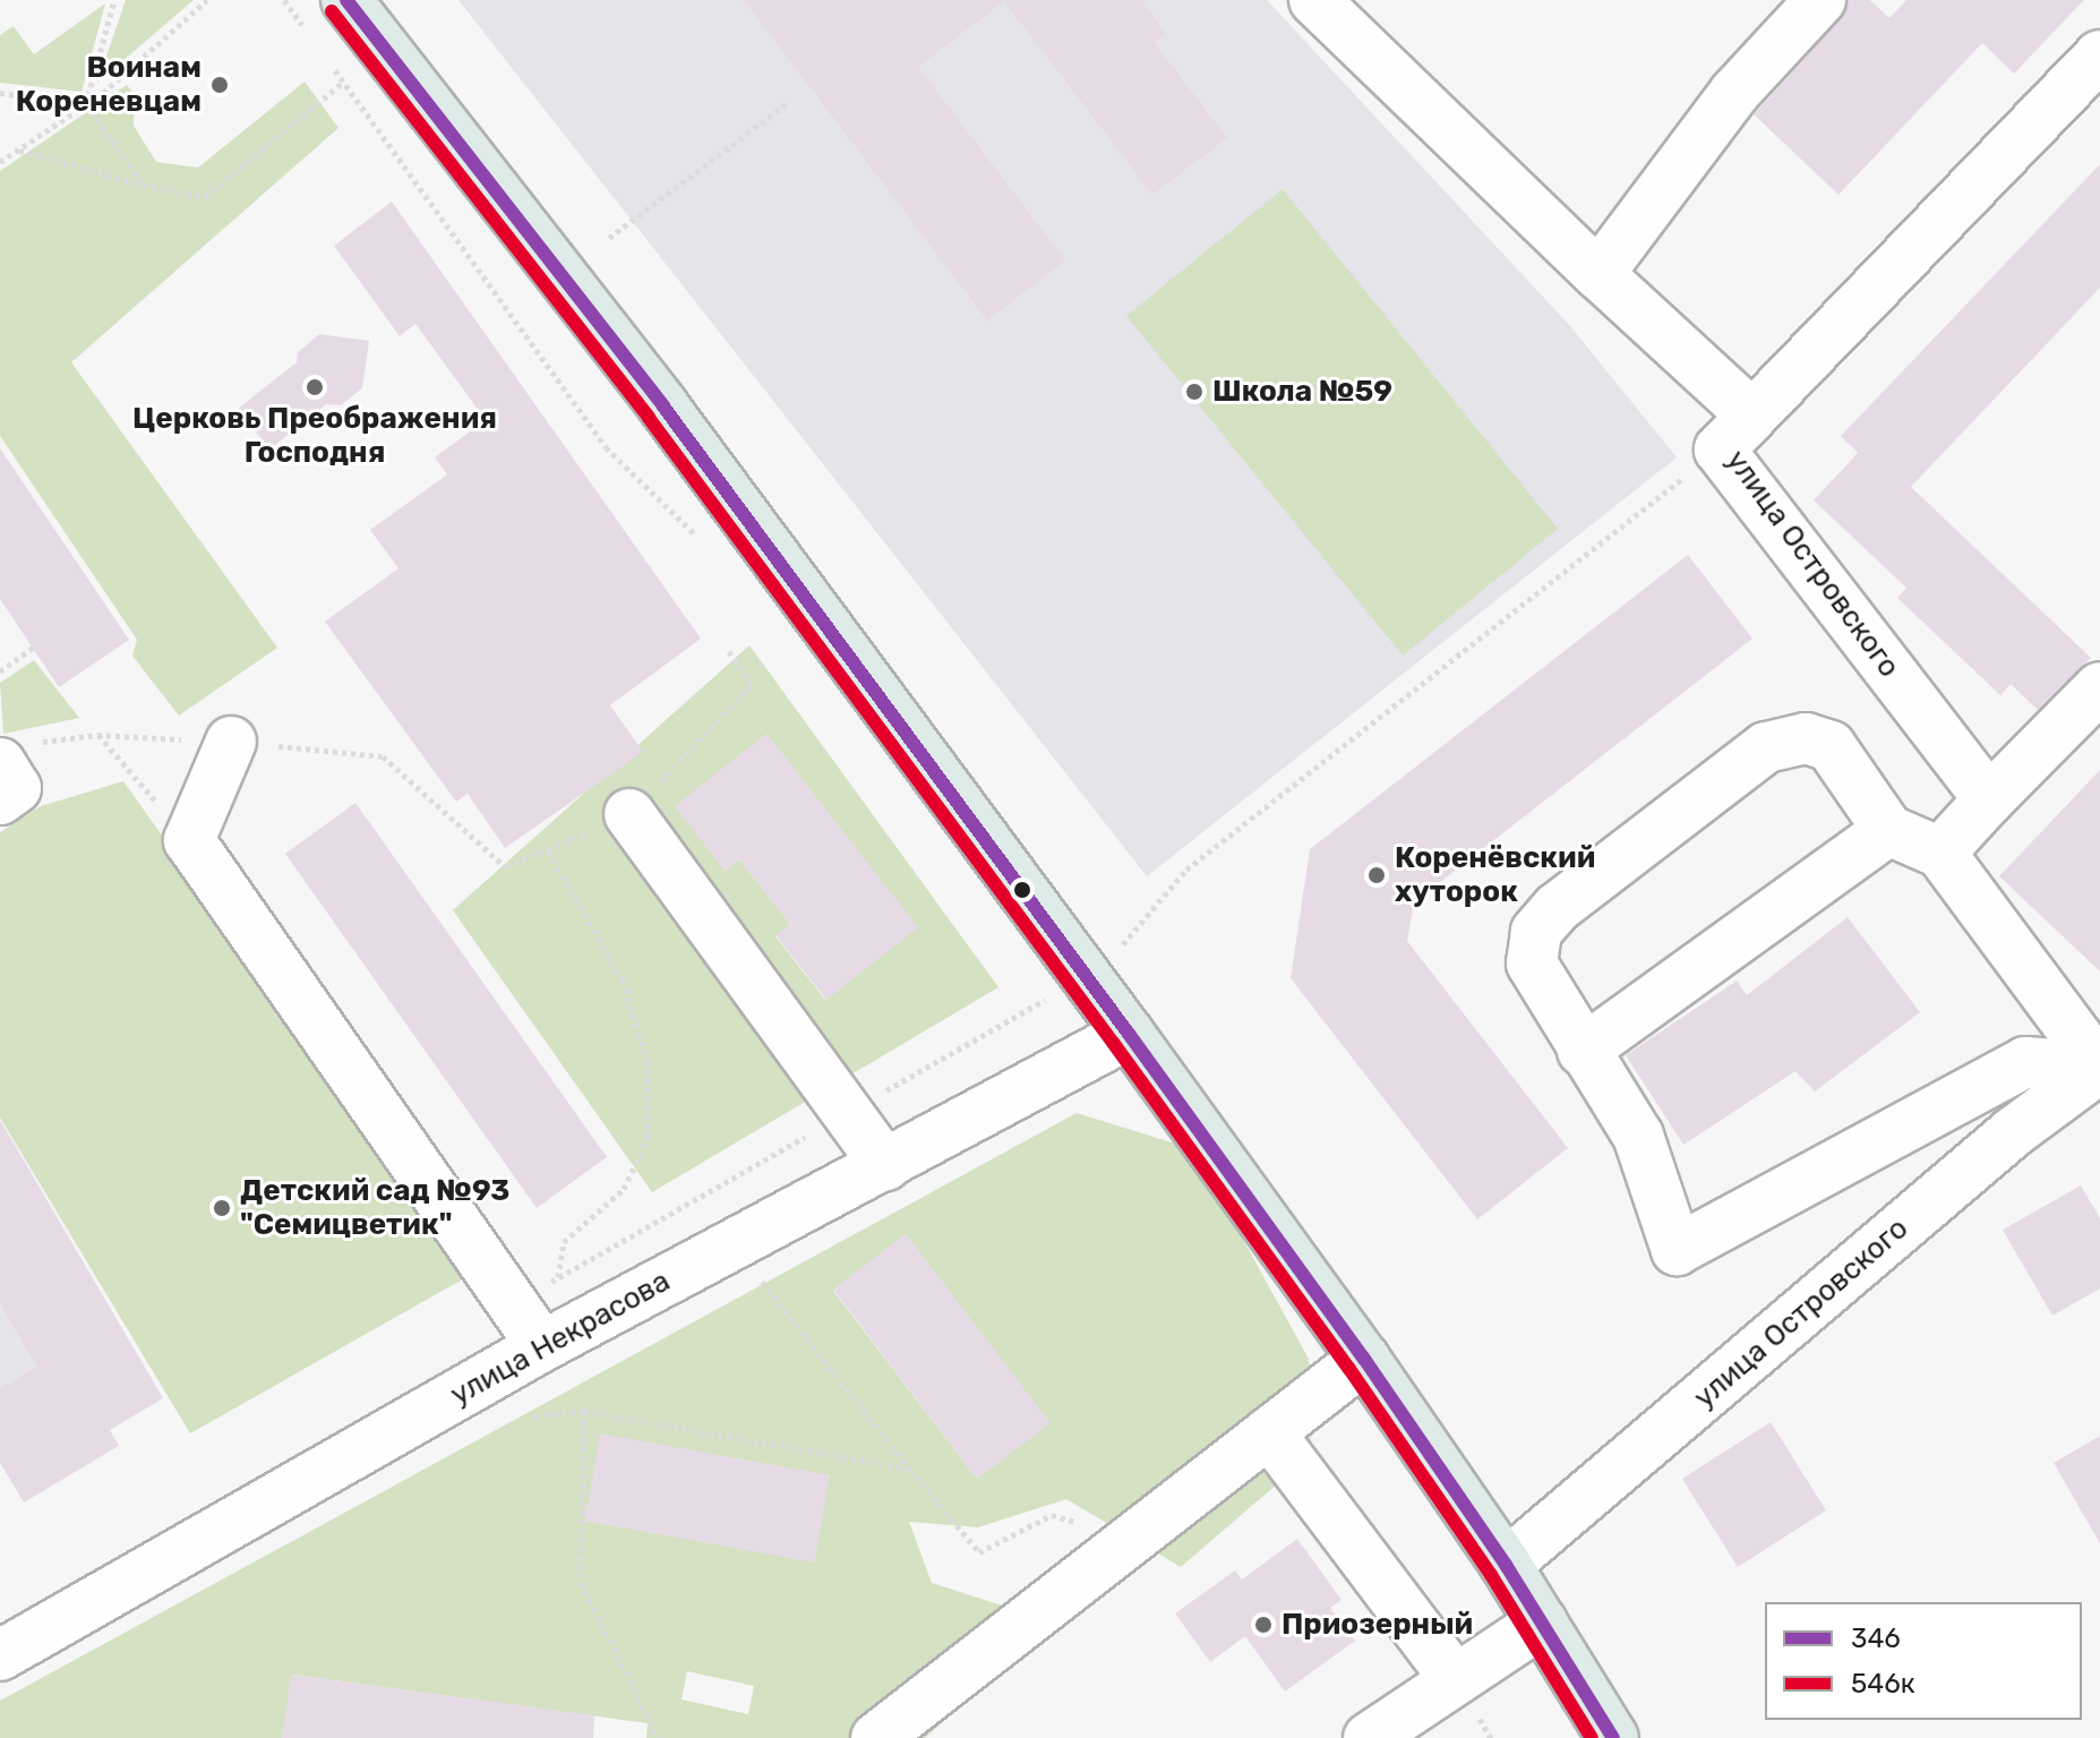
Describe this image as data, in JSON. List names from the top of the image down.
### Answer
{
  "streets": {
    "street": ["улица Островского", "улица Некрасова"]
  },
  "places": [
    "Воинам Кореневцам",
    "Церковь Преображения Господня",
    "Школа №59",
    "Коренёвский хуторок",
    "Детский сад №93 \"Семицветик\"",
    "Приозерный"
  ],
  "lines": ["transit line 346", "transit line 546к"],
  "legend": ["346", "546к"]
}
